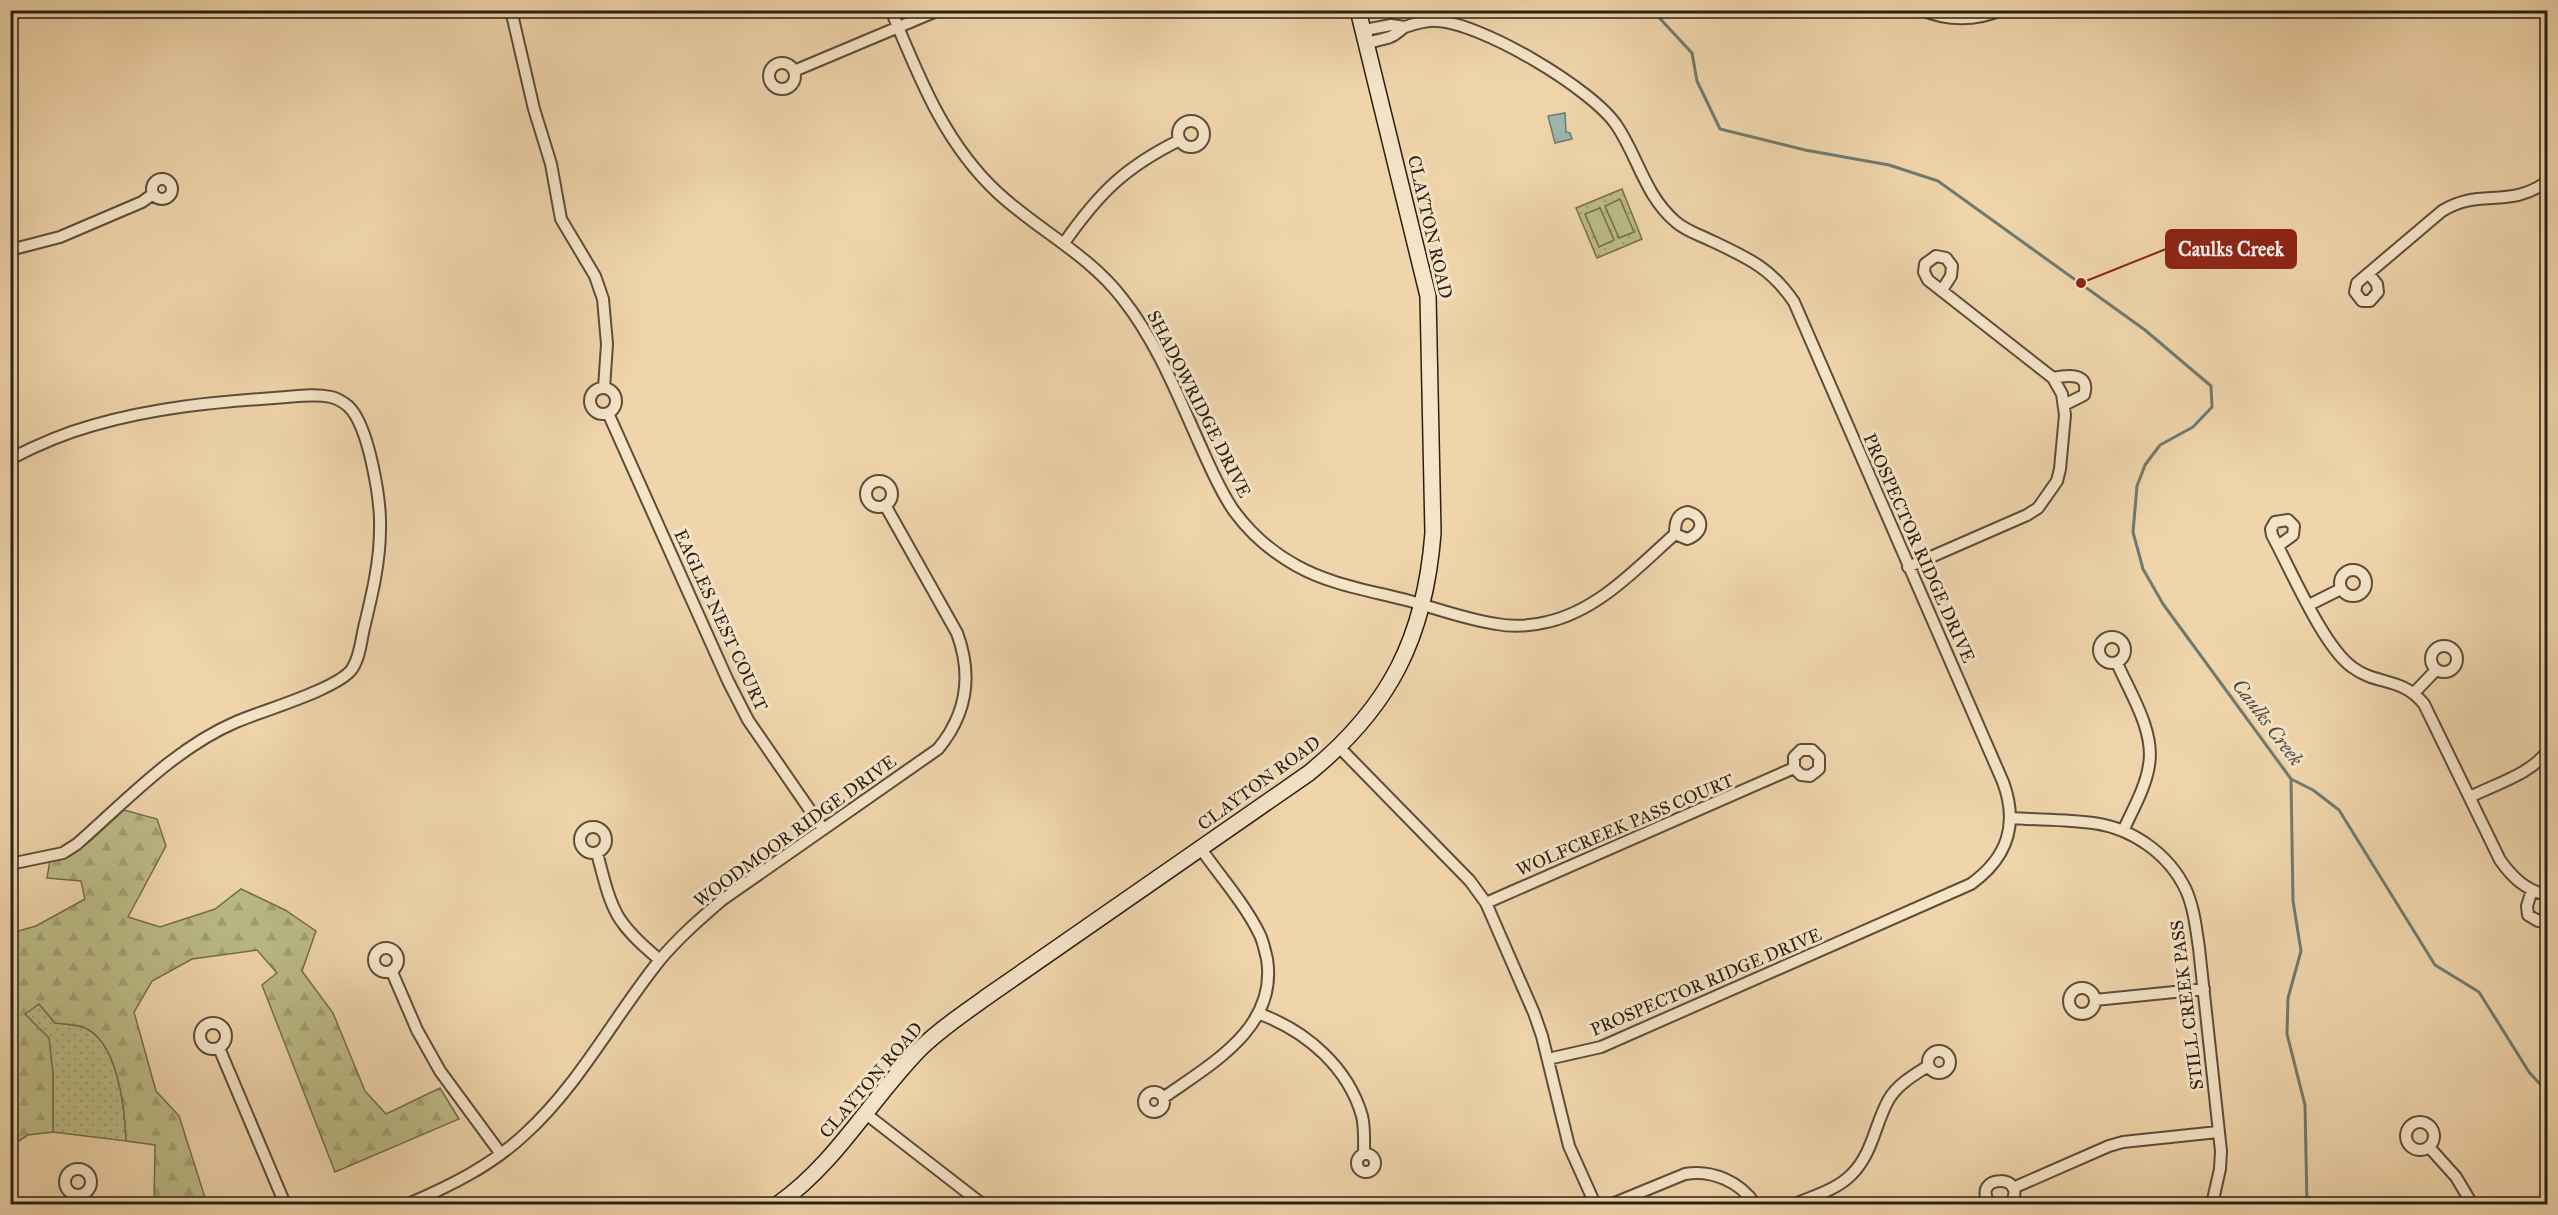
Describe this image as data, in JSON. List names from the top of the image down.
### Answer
{
  "streets": {
    "main road": ["CLAYTON ROAD"],
    "street": [
      "SHADOWRIDGE DRIVE",
      "PROSPECTOR RIDGE DRIVE",
      "EAGLES NEST COURT",
      "WOLFCREEK PASS COURT",
      "WOODMOOR RIDGE DRIVE",
      "STILL CREEK PASS"
    ]
  },
  "crossings": [
    ["CLAYTON ROAD", "SHADOWRIDGE DRIVE"],
    ["CLAYTON ROAD", "PROSPECTOR RIDGE DRIVE"],
    ["PROSPECTOR RIDGE DRIVE", "STILL CREEK PASS"],
    ["EAGLES NEST COURT", "WOODMOOR RIDGE DRIVE"]
  ],
  "water": ["Caulks Creek"],
  "places": ["Caulks Creek"]
}
